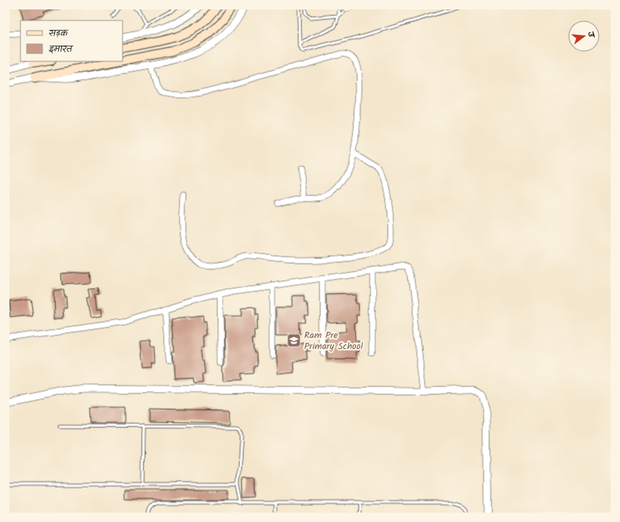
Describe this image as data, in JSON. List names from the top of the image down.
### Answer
{
  "places": {
    "school or university": ["Ram Pre Primary School"]
  },
  "legend": ["सड़क", "इमारत"],
  "north": "right"
}
